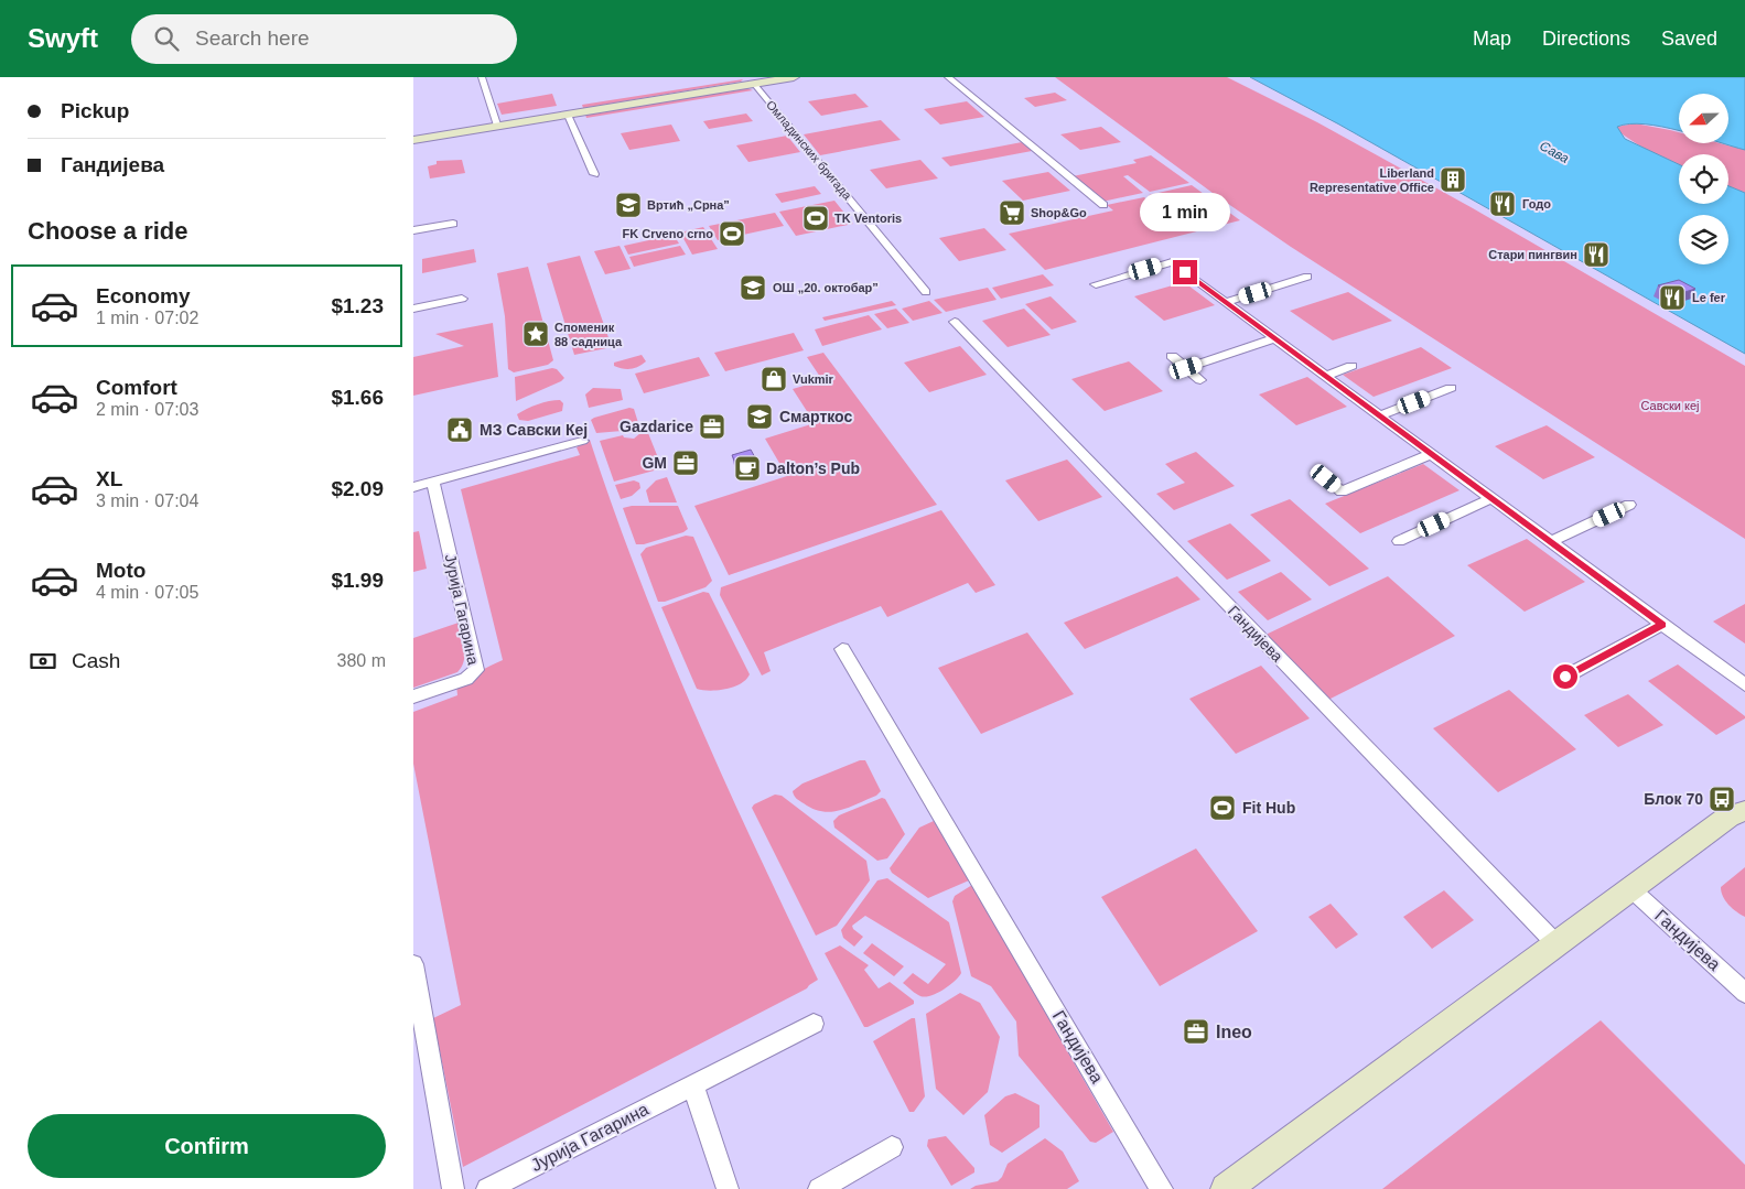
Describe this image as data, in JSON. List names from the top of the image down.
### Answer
{
  "streets": {
    "street": ["Омладинских бригада", "Јурија Гагарина", "Гандијева"]
  },
  "water": ["Сава"],
  "parks": ["Савски кеј"],
  "places": {
    "building": ["Liberland Representative Office"],
    "restaurant": ["Годо", "Стари пингвин", "Le fer"],
    "school or university": ["Вртић „Срна”", "ОШ „20. октобар”", "Смарткос"],
    "supermarket": ["Shop&Go"],
    "sports": ["TK Ventoris", "FK Crveno crno", "Fit Hub"],
    "place": ["Споменик 88 садница"],
    "shop": ["Vukmir"],
    "office": ["Gazdarice", "GM", "Ineo"],
    "public building": ["МЗ Савски Кеј"],
    "cafe": ["Dalton’s Pub"],
    "bus stop": ["Блок 70"]
  },
  "north": "left",
  "page": {
    "header": "Swyft",
    "search": "Search here",
    "nav": ["Map", "Directions", "Saved"],
    "banner": ["Pickup", "Гандијева"],
    "bubble": "1 min",
    "heading": "Choose a ride",
    "list": [
      {
        "name": "Economy",
        "note": "1 min · 07:02",
        "value": "$1.23"
      },
      {
        "name": "Comfort",
        "note": "2 min · 07:03",
        "value": "$1.66"
      },
      {
        "name": "XL",
        "note": "3 min · 07:04",
        "value": "$2.09"
      },
      {
        "name": "Moto",
        "note": "4 min · 07:05",
        "value": "$1.99"
      }
    ],
    "pay": ["Cash", "380 m"],
    "buttons": "Confirm"
  }
}
